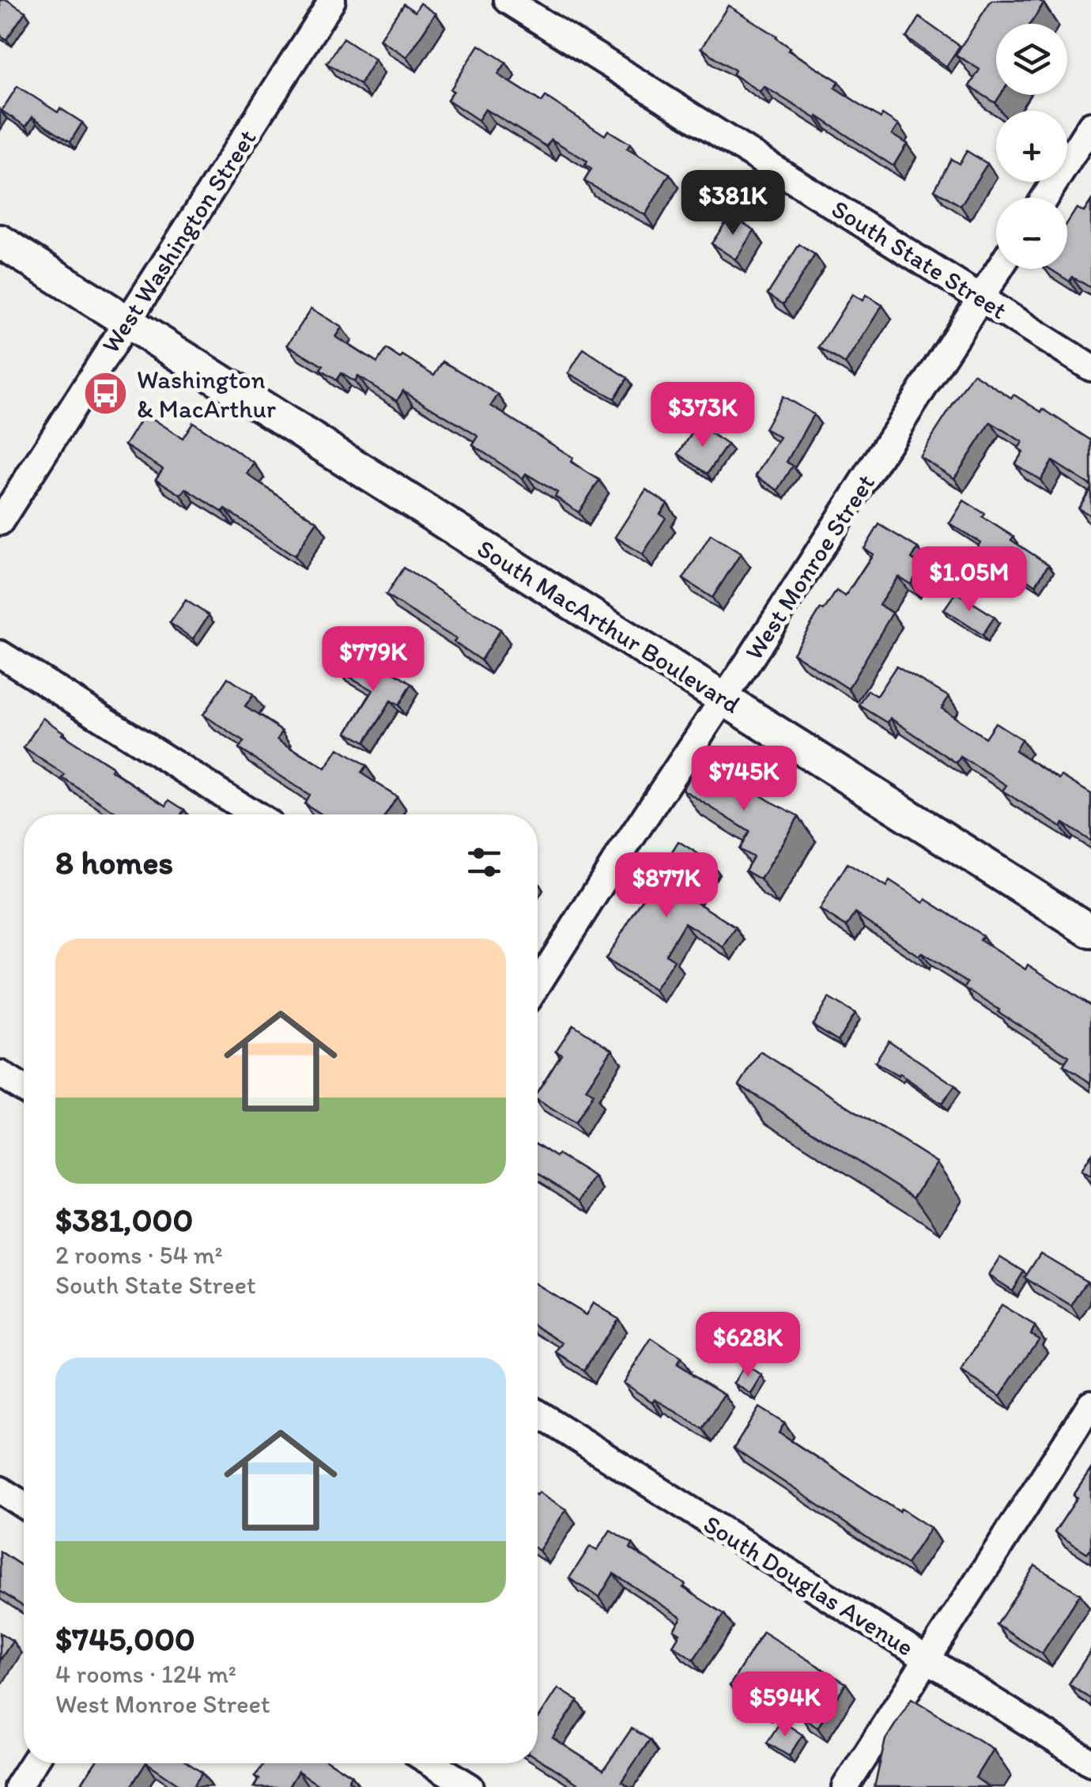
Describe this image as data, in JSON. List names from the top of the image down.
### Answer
{
  "streets": {
    "main road": ["South MacArthur Boulevard"],
    "street": [
      "West Washington Street",
      "South State Street",
      "West Monroe Street",
      "South Douglas Avenue"
    ]
  },
  "crossings": [
    ["West Washington Street", "South MacArthur Boulevard"],
    ["South State Street", "West Monroe Street"],
    ["West Monroe Street", "South MacArthur Boulevard"]
  ],
  "places": {
    "bus stop": ["Washington & MacArthur"]
  },
  "page": {
    "map_buttons": ["+", "−"],
    "price": [
      "$381K",
      "$373K",
      "$1.05M",
      "$779K",
      "$745K",
      "$877K",
      "$628K",
      "$594K"
    ],
    "heading": "8 homes",
    "list": [
      {
        "name": "$381,000",
        "note": "2 rooms · 54 m² · South State Street"
      },
      {
        "name": "$745,000",
        "note": "4 rooms · 124 m² · West Monroe Street"
      }
    ]
  }
}
